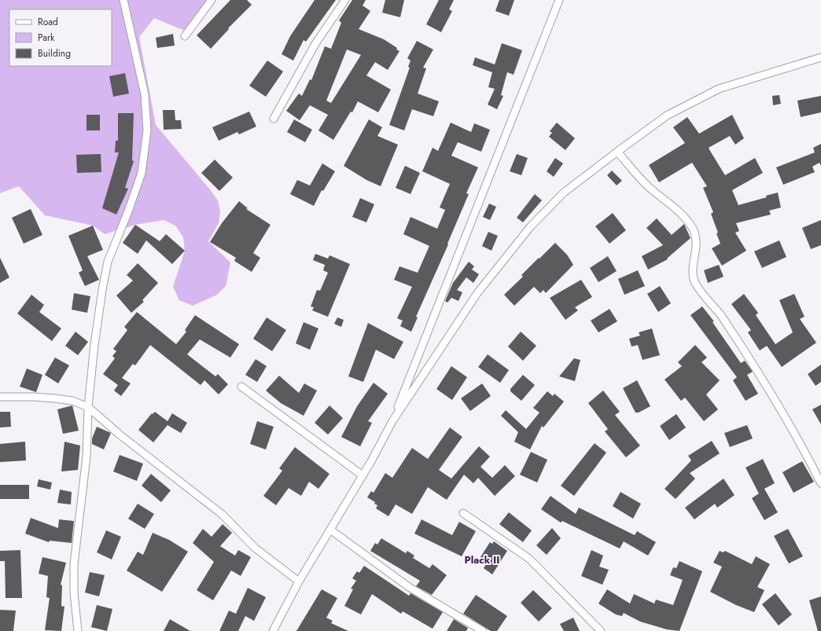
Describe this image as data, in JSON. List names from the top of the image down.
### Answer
{
  "districts": ["Plack II"],
  "legend": ["Road", "Park", "Building"]
}
